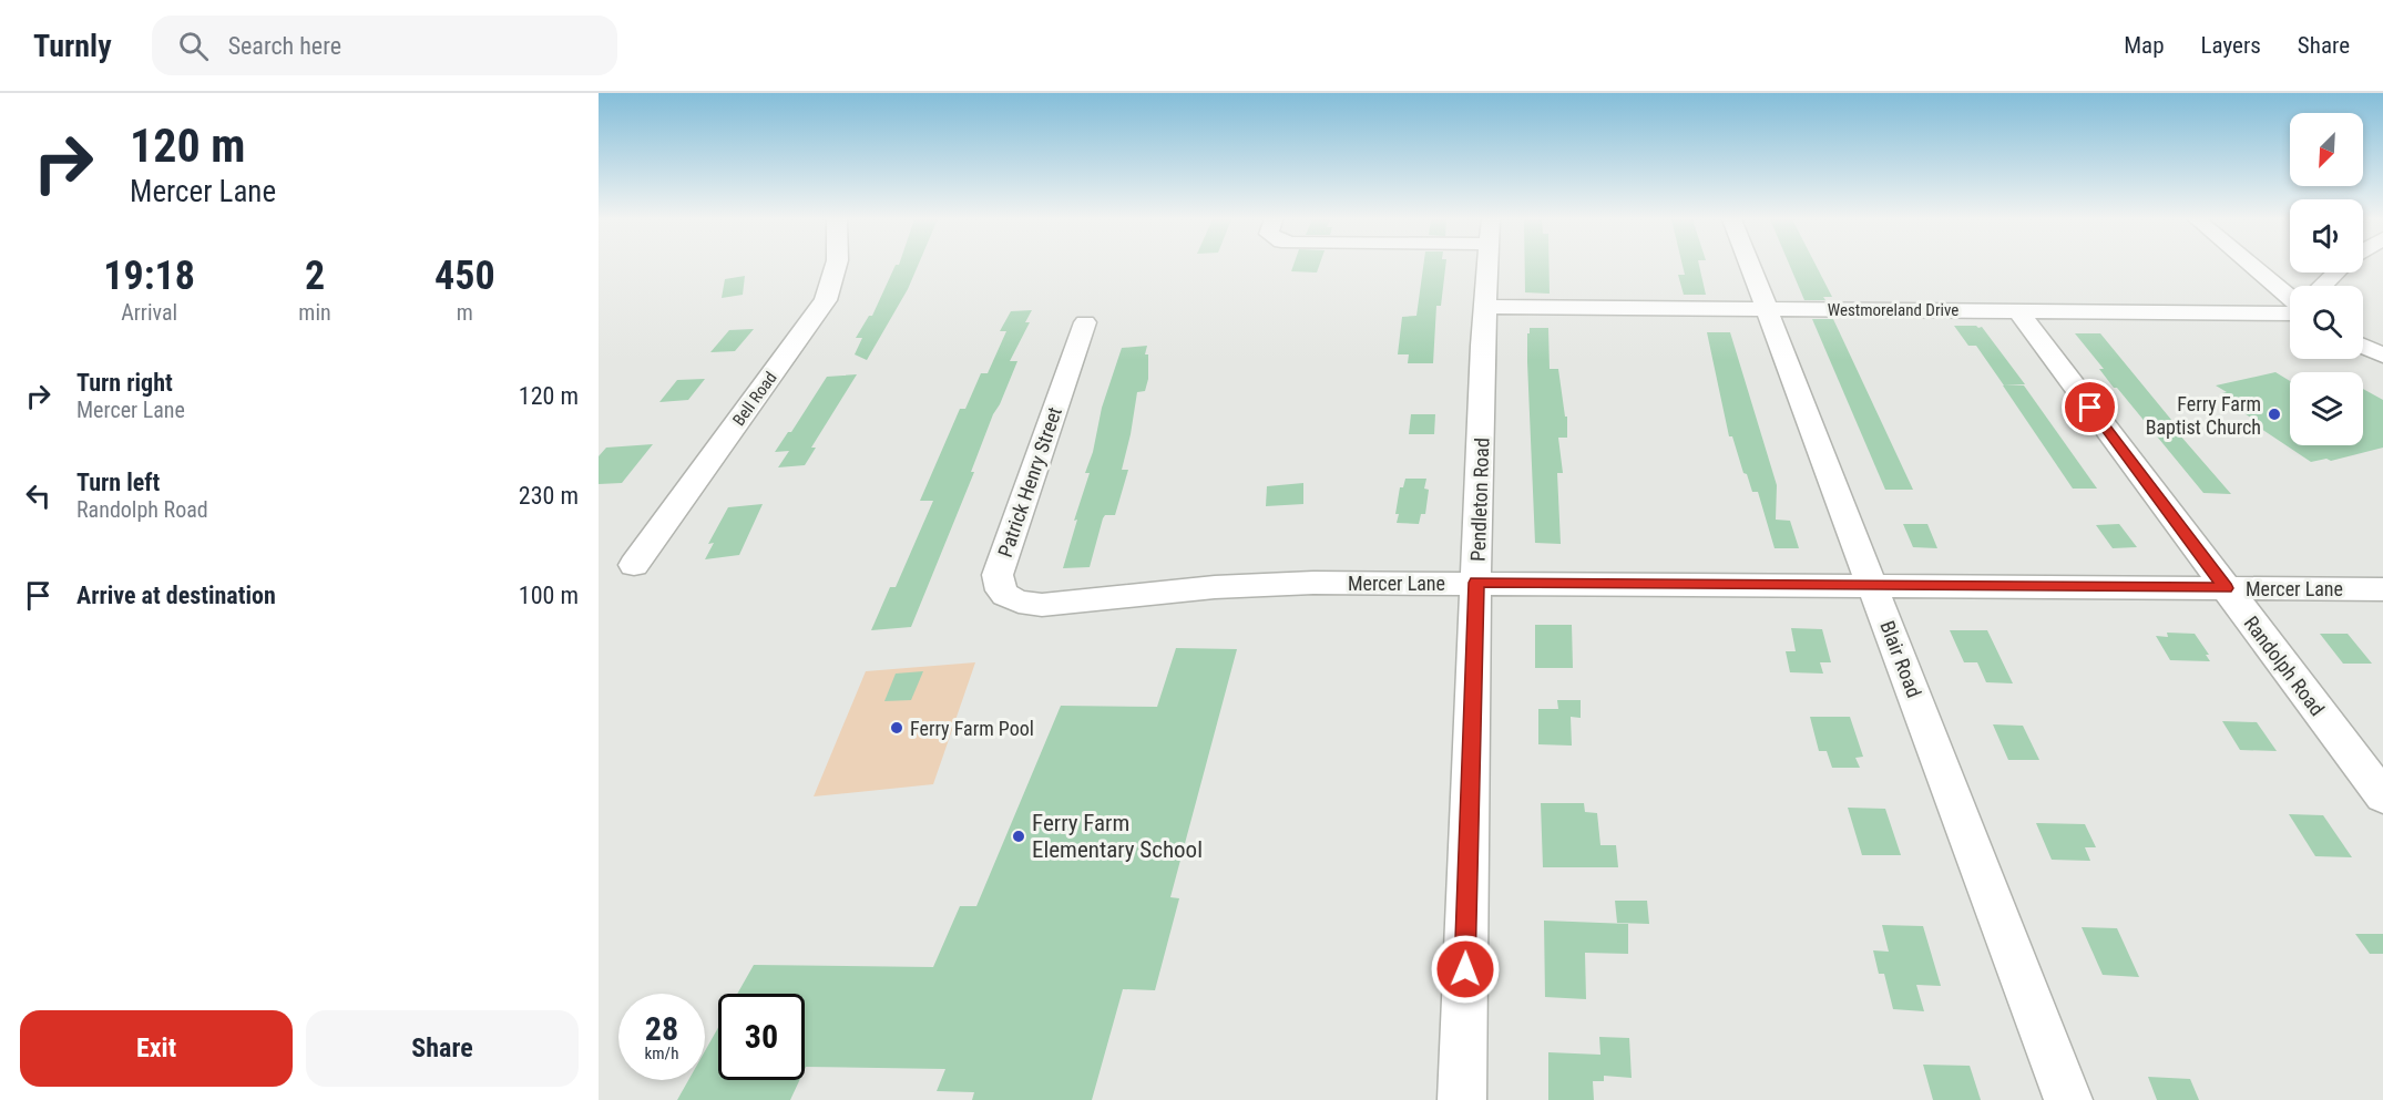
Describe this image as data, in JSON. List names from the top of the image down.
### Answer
{
  "streets": {
    "street": [
      "Westmoreland Drive",
      "Bell Road",
      "Patrick Henry Street",
      "Pendleton Road",
      "Mercer Lane",
      "Blair Road",
      "Randolph Road"
    ]
  },
  "crossings": [
    ["Westmoreland Drive", "Pendleton Road"],
    ["Westmoreland Drive", "Blair Road"],
    ["Westmoreland Drive", "Randolph Road"],
    ["Patrick Henry Street", "Mercer Lane"],
    ["Pendleton Road", "Mercer Lane"],
    ["Mercer Lane", "Blair Road"],
    ["Mercer Lane", "Randolph Road"]
  ],
  "places": ["Ferry Farm Baptist Church", "Ferry Farm Pool", "Ferry Farm Elementary School"],
  "north": "bottom left",
  "page": {
    "header": "Turnly",
    "search": "Search here",
    "nav": ["Map", "Layers", "Share"],
    "turn": ["120 m", "Mercer Lane"],
    "eta": [
      "19:18",
      "Arrival",
      "2",
      "min",
      "450",
      "m"
    ],
    "list": [
      {
        "name": "Turn right",
        "note": "Mercer Lane",
        "value": "120 m"
      },
      {
        "name": "Turn left",
        "note": "Randolph Road",
        "value": "230 m"
      },
      {
        "name": "Arrive at destination",
        "value": "100 m"
      }
    ],
    "speed": "28 km/h",
    "limit": "30",
    "buttons": ["Exit", "Share"]
  }
}
